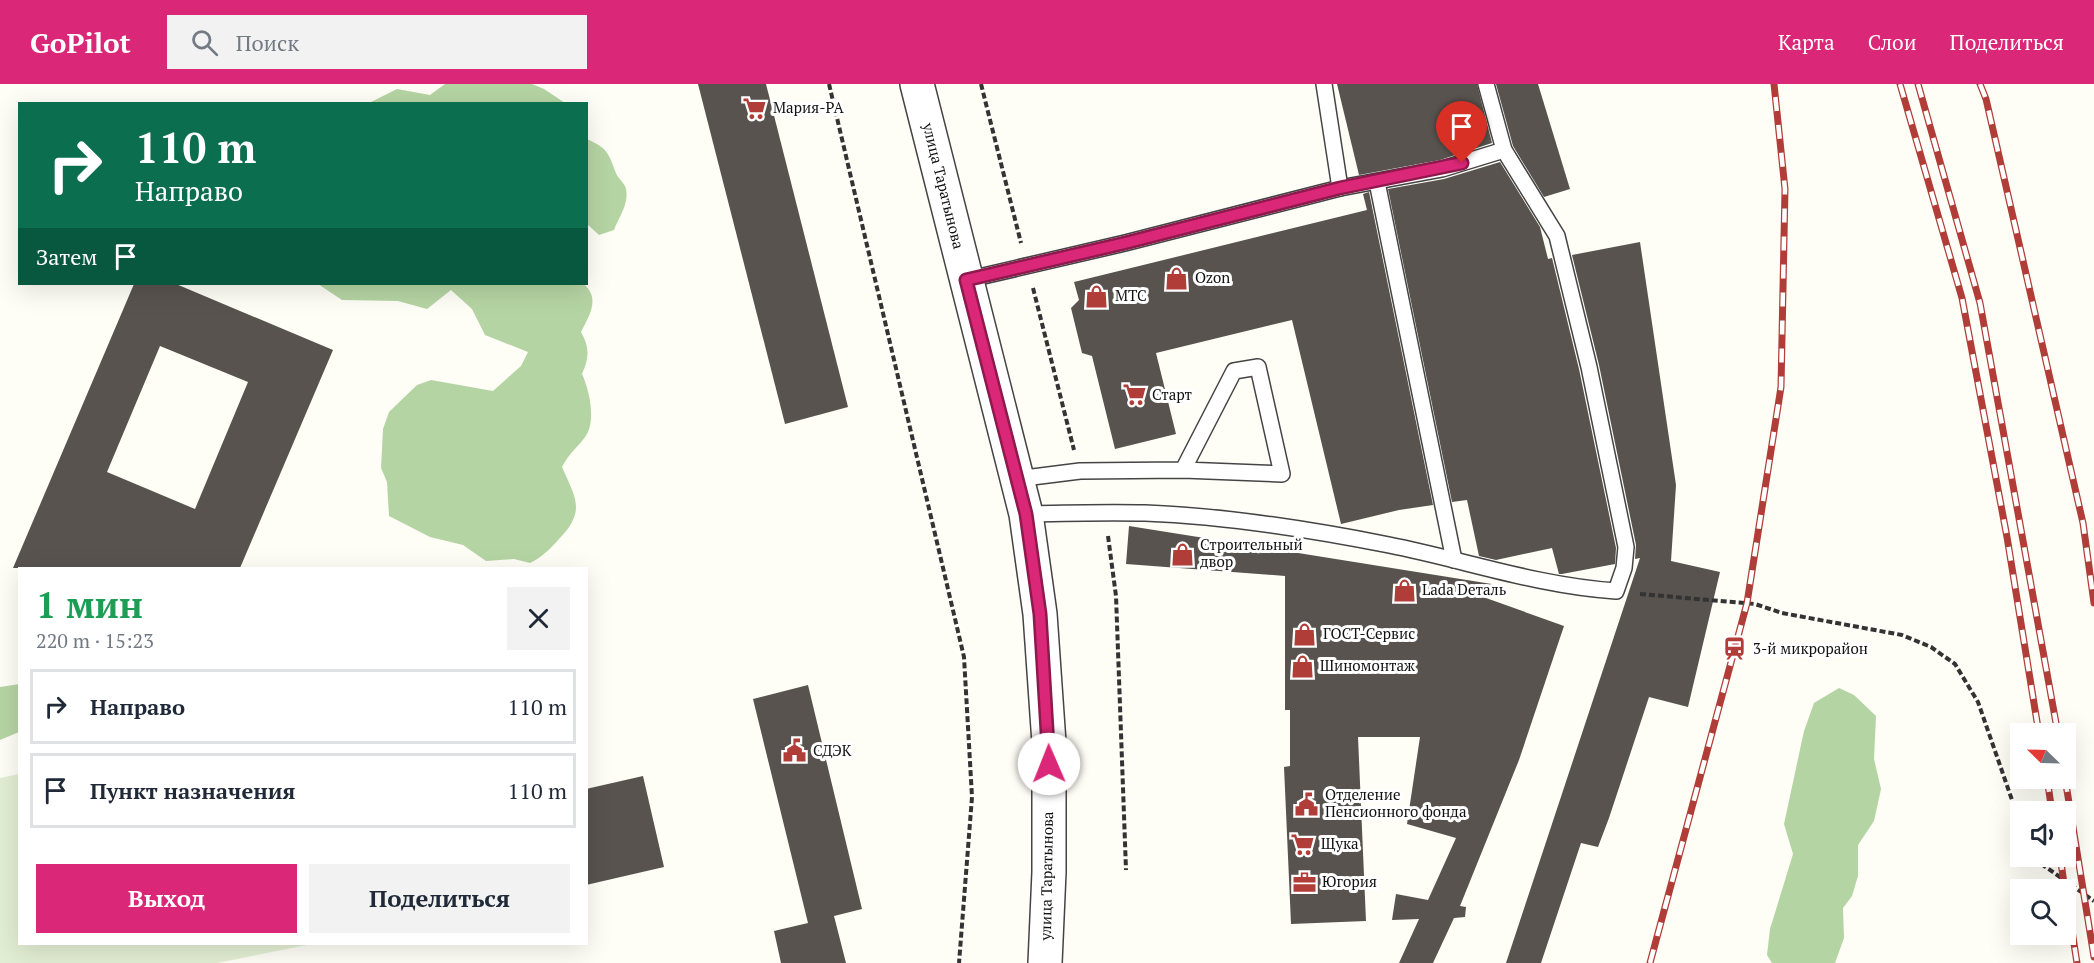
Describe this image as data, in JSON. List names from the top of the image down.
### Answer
{
  "streets": {
    "street": ["улица Таратынова"]
  },
  "places": {
    "supermarket": ["Мария-РА", "Старт", "Щука"],
    "shop": [
      "Ozon",
      "МТС",
      "Строительный двор",
      "Lada Dеталь",
      "ГОСТ-Сервис",
      "Шиномонтаж"
    ],
    "station": ["3-й микрорайон"],
    "public building": ["СДЭК", "Отделение Пенсионного фонда"],
    "office": ["Югория"]
  },
  "north": "top left",
  "page": {
    "header": "GoPilot",
    "search": "Поиск",
    "nav": ["Карта", "Слои", "Поделиться"],
    "turn": ["110 m", "Направо"],
    "then": "Затем",
    "heading": ["1 мин", "220 m · 15:23"],
    "list": [
      {
        "name": "Направо",
        "value": "110 m"
      },
      {
        "name": "Пункт назначения",
        "value": "110 m"
      }
    ],
    "buttons": ["Выход", "Поделиться"]
  }
}
